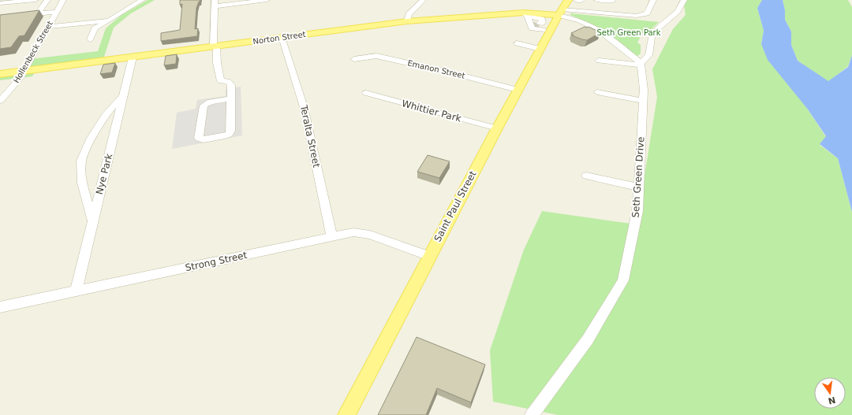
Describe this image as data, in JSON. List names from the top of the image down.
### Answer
{
  "streets": {
    "main road": ["Norton Street", "Saint Paul Street"],
    "street": [
      "Hollenbeck Street",
      "Emanon Street",
      "Whittier Park",
      "Teralta Street",
      "Nye Park",
      "Seth Green Drive",
      "Strong Street"
    ]
  },
  "crossings": [
    ["Norton Street", "Hollenbeck Street"],
    ["Norton Street", "Teralta Street"],
    ["Norton Street", "Nye Park"],
    ["Norton Street", "Saint Paul Street"],
    ["Emanon Street", "Saint Paul Street"],
    ["Whittier Park", "Saint Paul Street"],
    ["Teralta Street", "Strong Street"],
    ["Nye Park", "Strong Street"],
    ["Saint Paul Street", "Strong Street"]
  ],
  "parks": ["Seth Green Park"],
  "north": "bottom"
}
